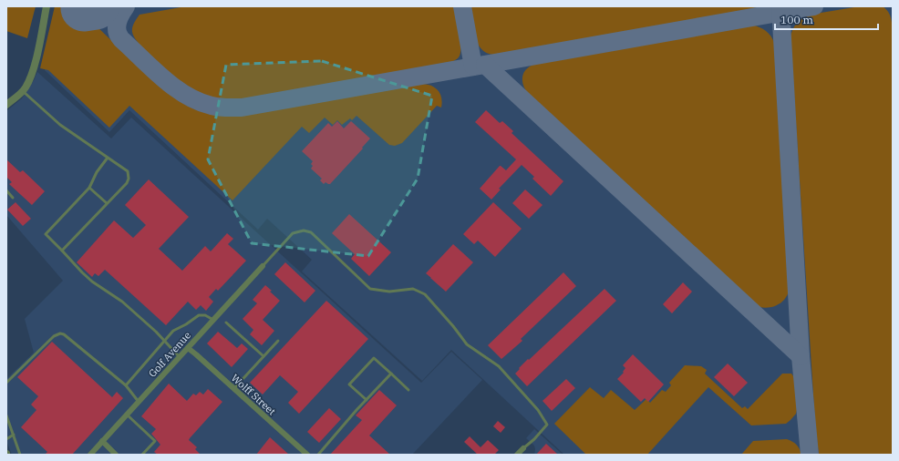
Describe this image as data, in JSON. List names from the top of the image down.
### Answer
{
  "streets": {
    "street": ["Golf Avenue", "Wolff Street"]
  },
  "crossings": [
    ["Golf Avenue", "Wolff Street"]
  ],
  "scale_bar": "100 m"
}
